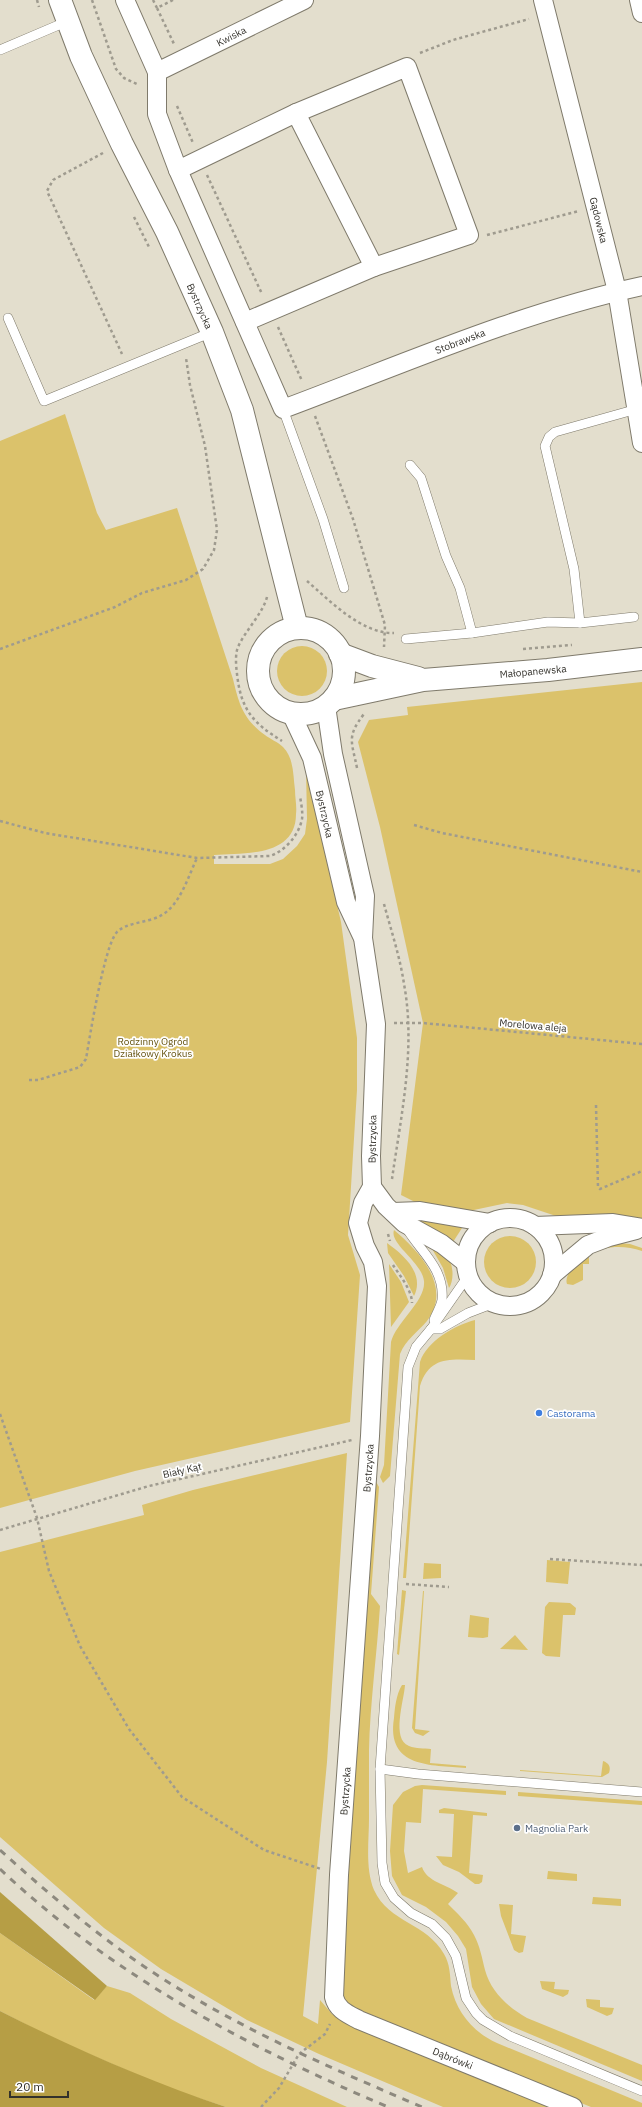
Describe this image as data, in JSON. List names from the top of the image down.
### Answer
{
  "streets": {
    "street": [
      "Kwiska",
      "Gądowska",
      "Bystrzycka",
      "Stobrawska",
      "Małopanewska",
      "Dąbrówki"
    ],
    "path": ["Morelowa aleja", "Biały Kąt"]
  },
  "crossings": [
    ["Gądowska", "Stobrawska"],
    ["Bystrzycka", "Małopanewska"],
    ["Bystrzycka", "Morelowa aleja"],
    ["Bystrzycka", "Biały Kąt"],
    ["Bystrzycka", "Dąbrówki"]
  ],
  "parks": ["Rodzinny Ogród Działkowy Krokus"],
  "places": ["Castorama", "Magnolia Park"],
  "scale_bar": "20 m"
}
